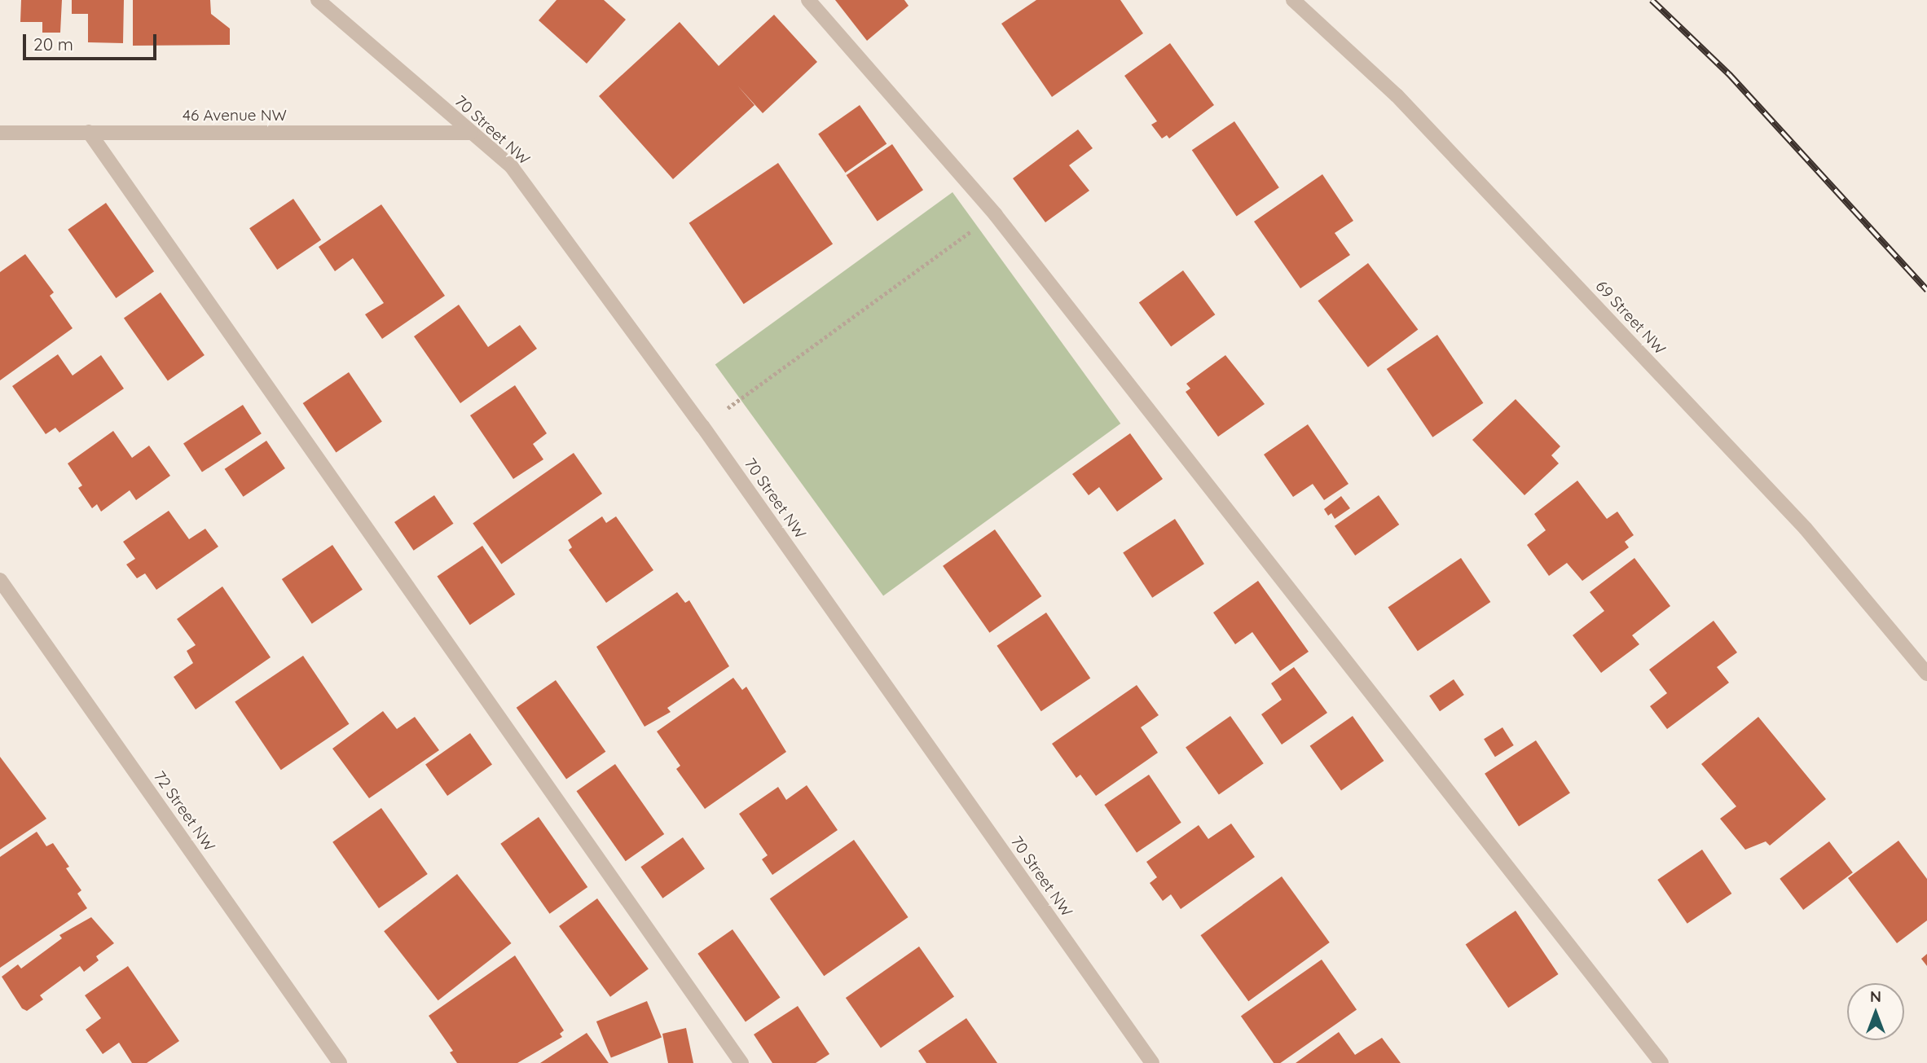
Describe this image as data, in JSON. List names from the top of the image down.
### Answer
{
  "streets": {
    "street": [
      "46 Avenue NW",
      "70 Street NW",
      "69 Street NW",
      "72 Street NW"
    ]
  },
  "crossings": [
    ["46 Avenue NW", "70 Street NW"]
  ],
  "scale_bar": "20 m",
  "north": "top"
}
